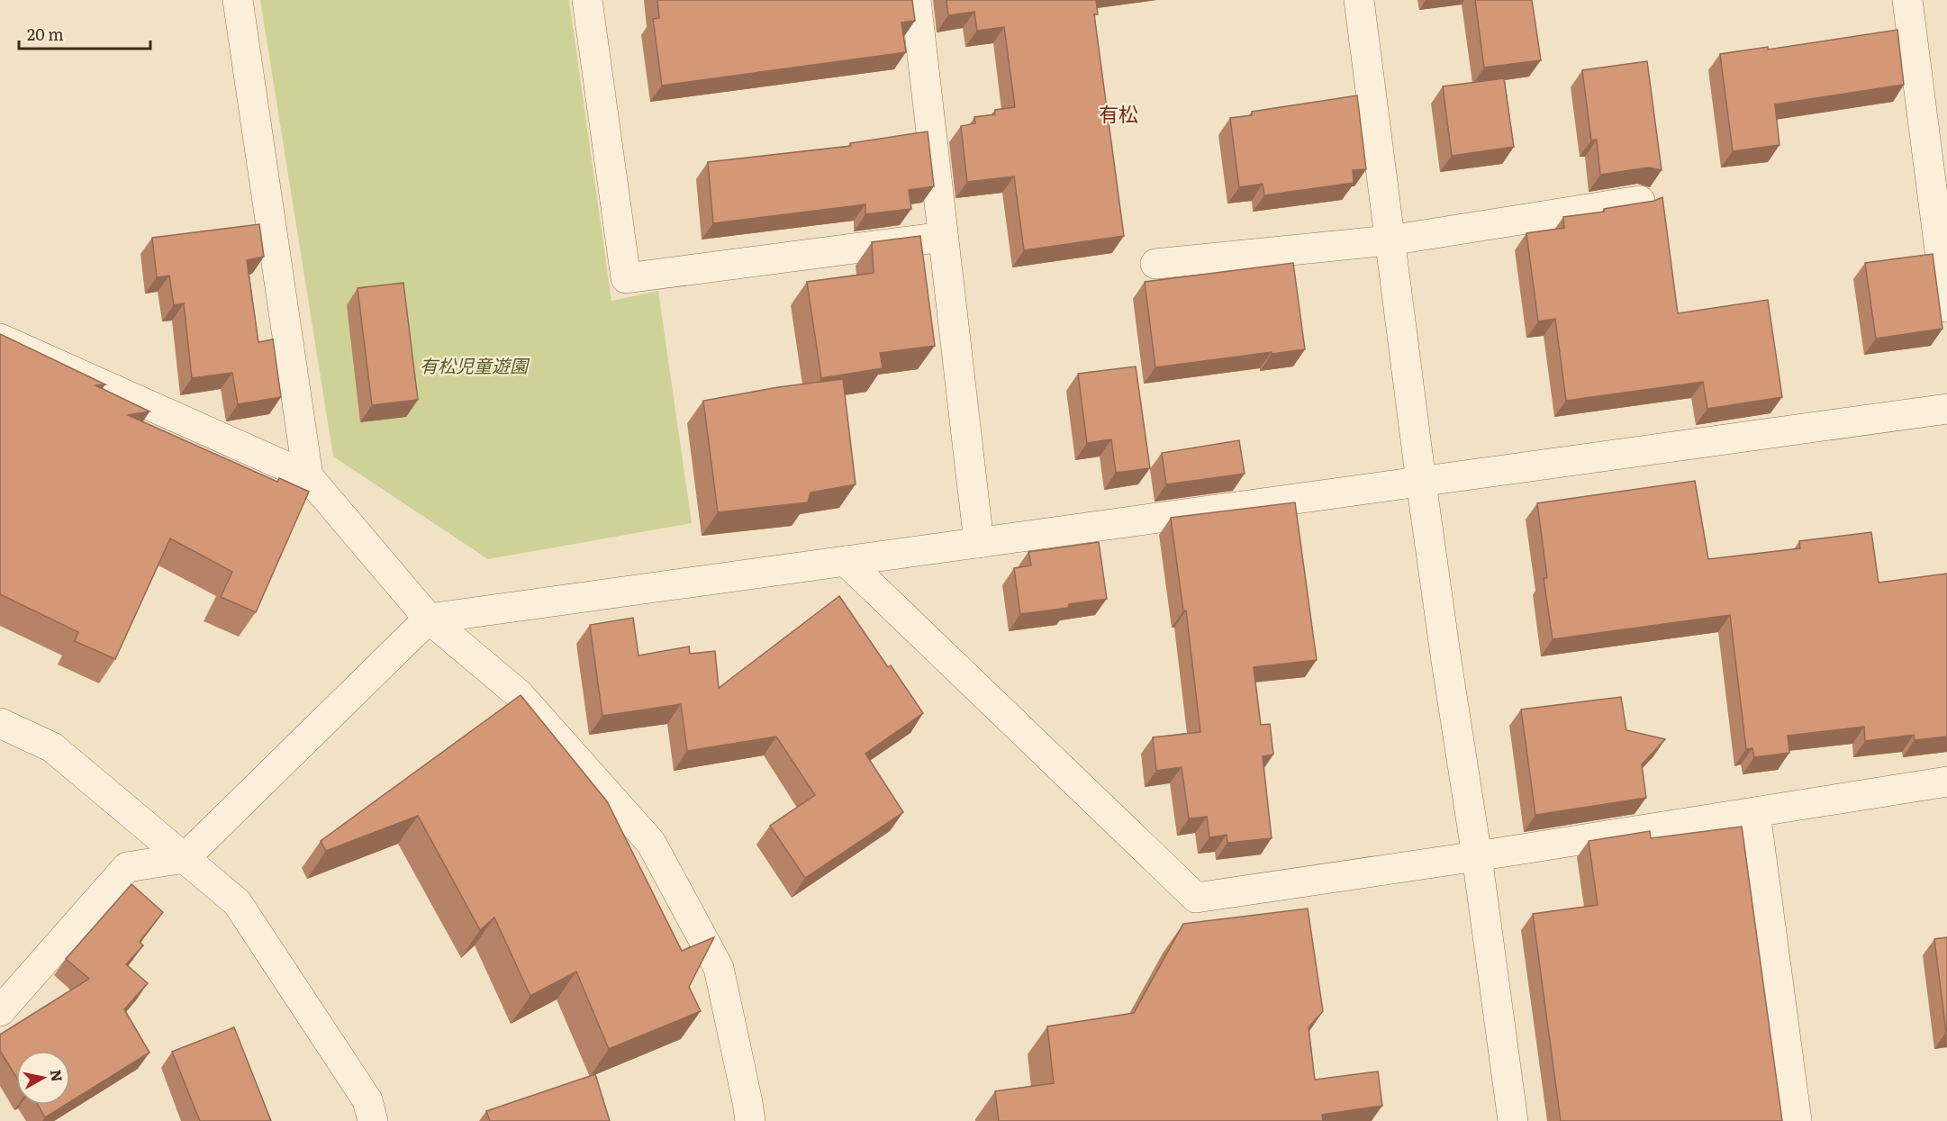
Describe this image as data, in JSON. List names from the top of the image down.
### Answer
{
  "districts": ["有松"],
  "parks": ["有松児童遊園"],
  "scale_bar": "20 m",
  "north": "right"
}
